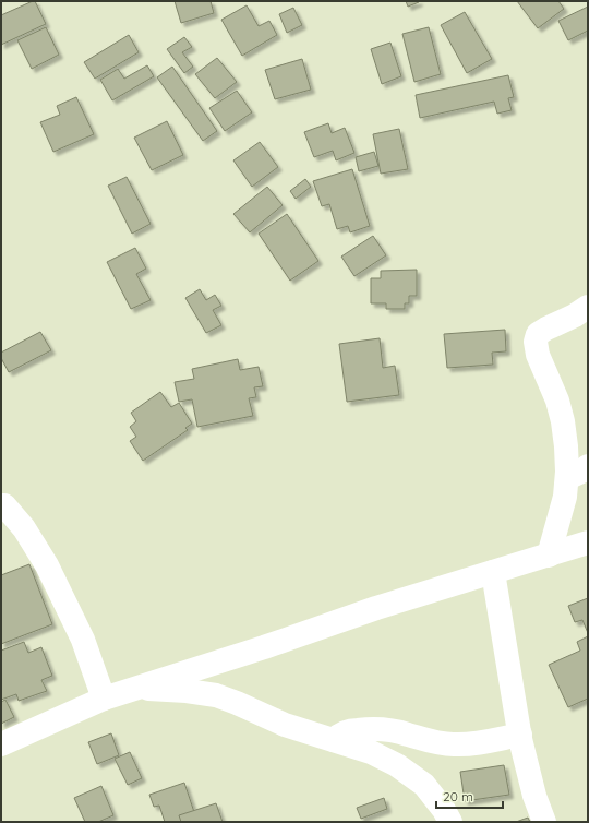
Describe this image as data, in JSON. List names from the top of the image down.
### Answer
{
  "scale_bar": "20 m"
}
